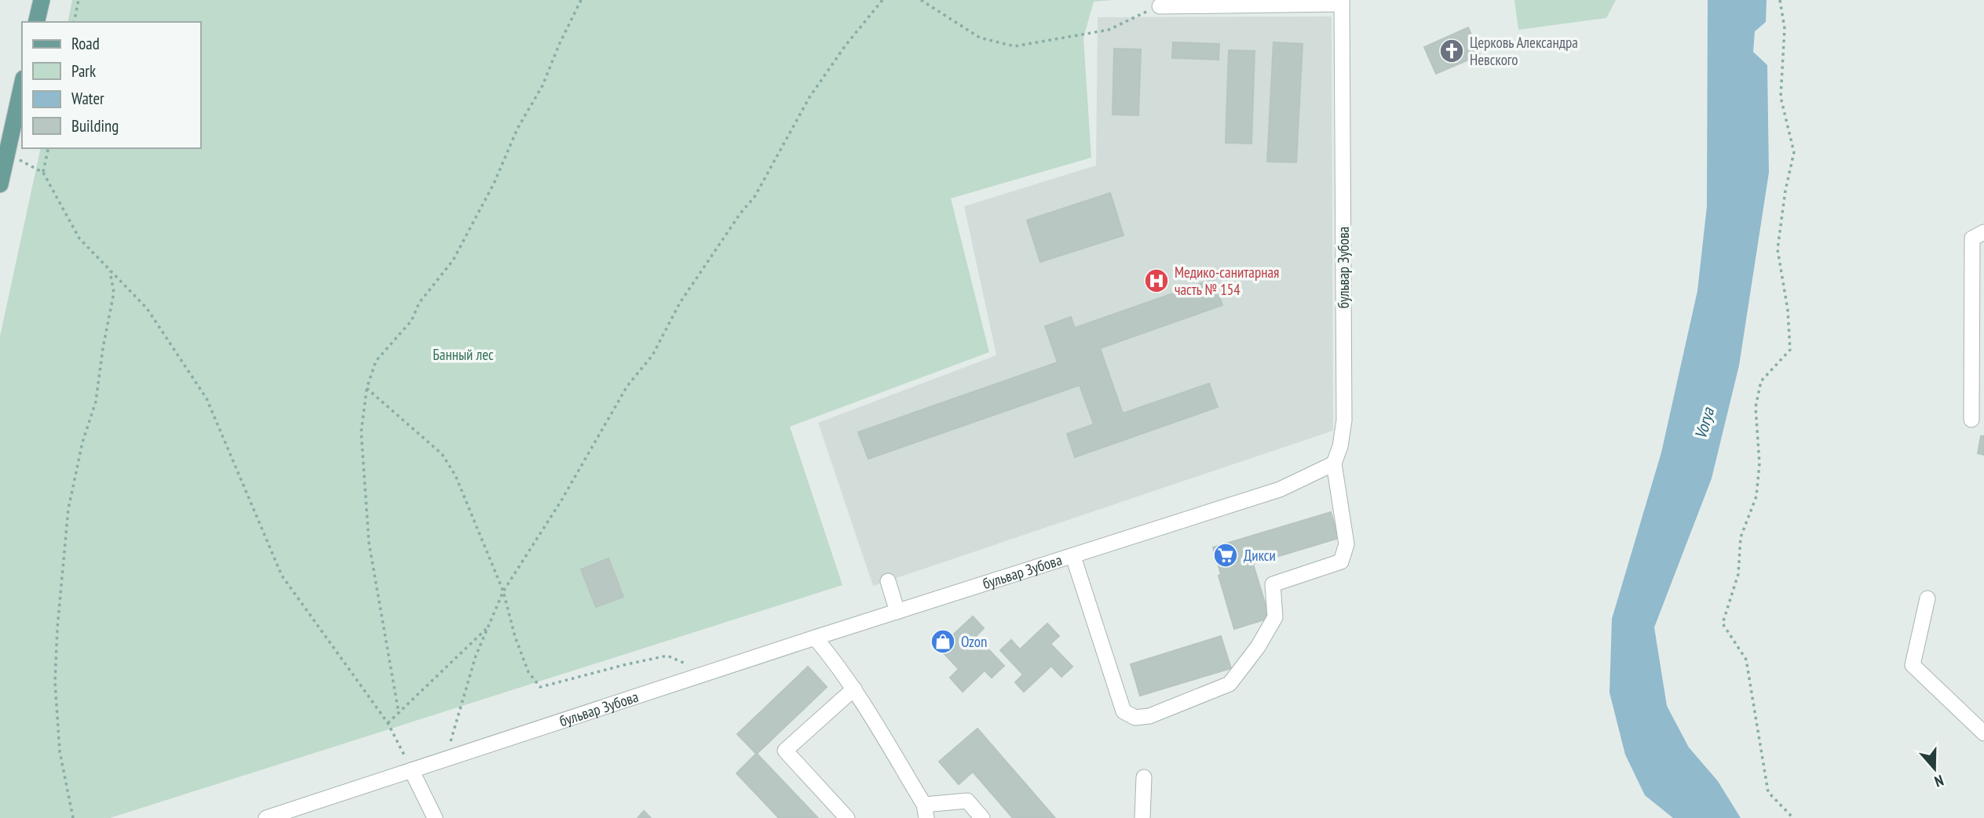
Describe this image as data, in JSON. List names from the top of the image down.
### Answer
{
  "streets": {
    "street": ["бульвар Зубова"]
  },
  "water": ["Vorya"],
  "parks": ["Банный лес"],
  "places": {
    "church": ["Церковь Александра Невского"],
    "hospital": ["Медико-санитарная часть № 154"],
    "supermarket": ["Дикси"],
    "shop": ["Ozon"]
  },
  "legend": [
    "Road",
    "Park",
    "Water",
    "Building"
  ],
  "north": "bottom"
}
